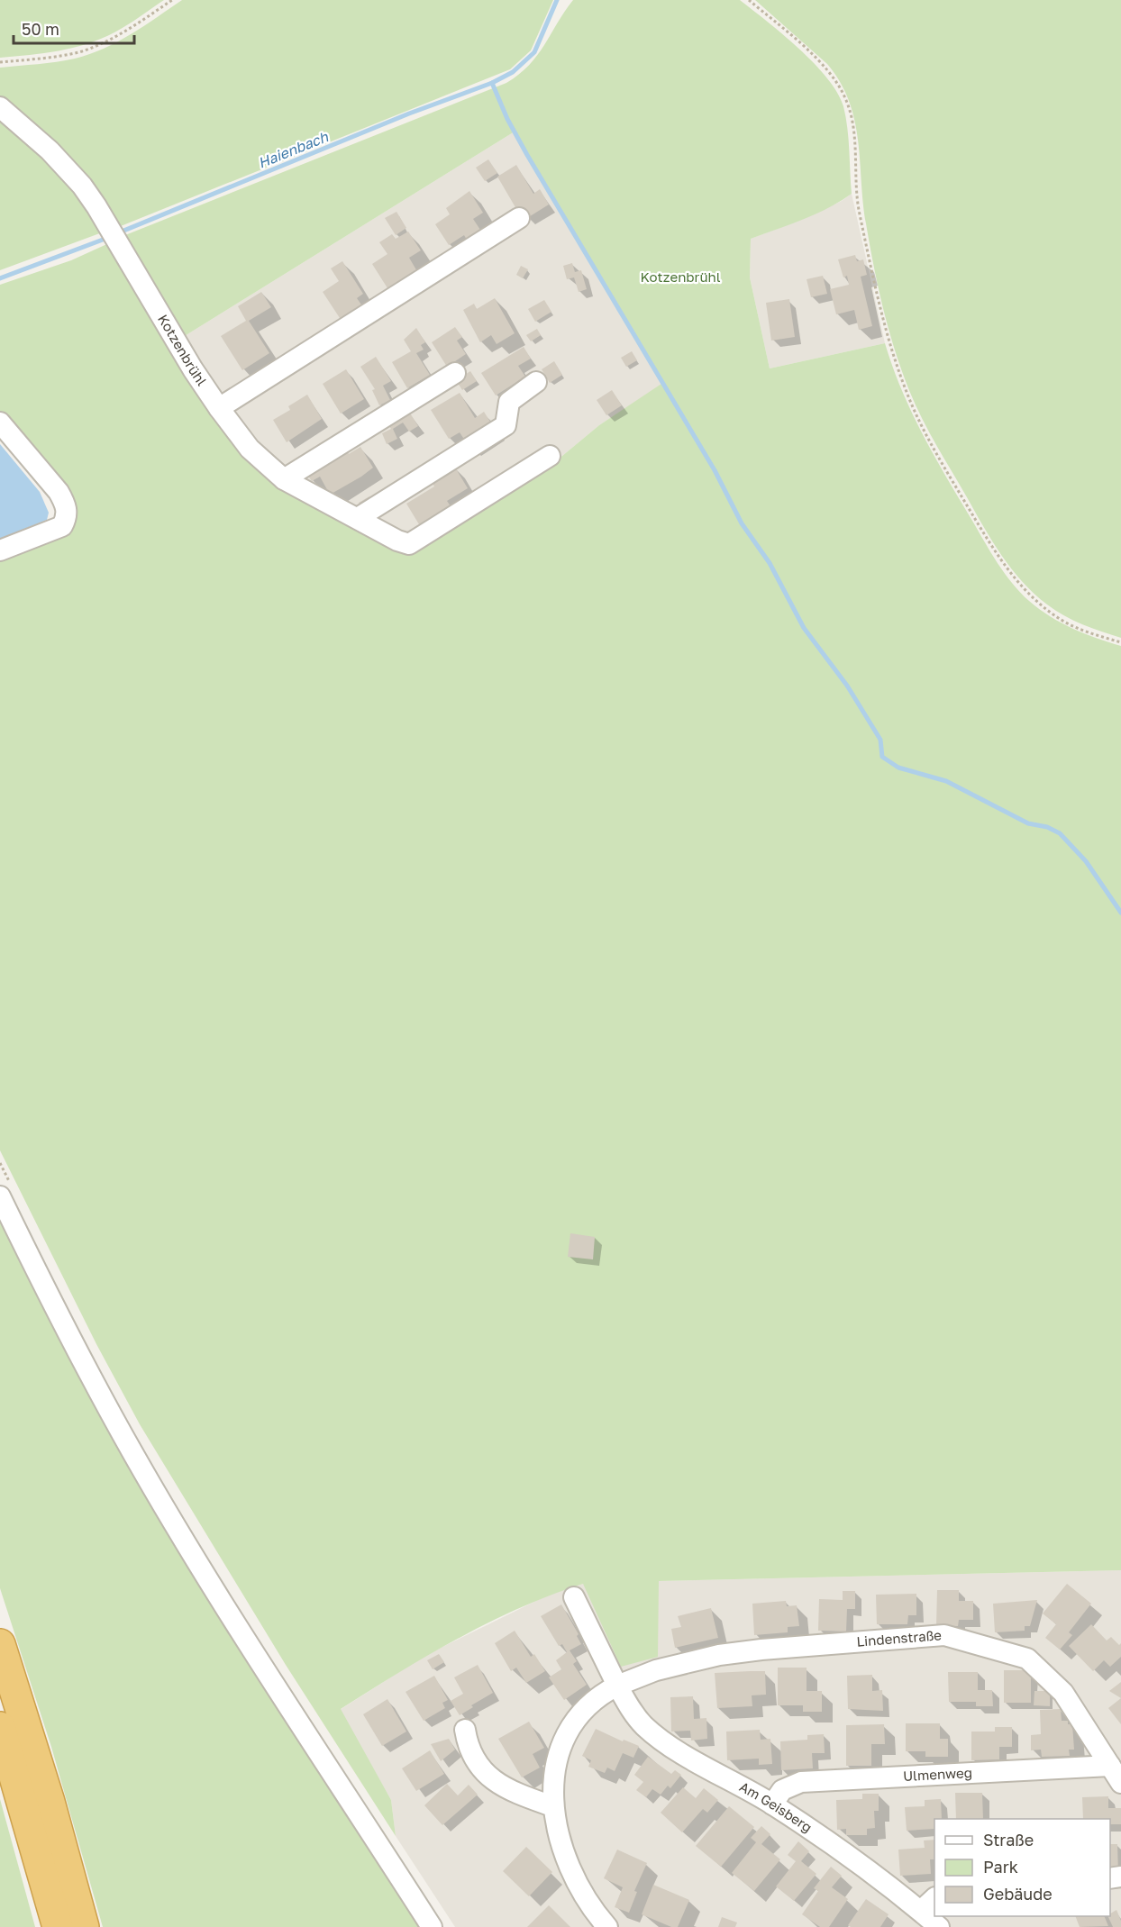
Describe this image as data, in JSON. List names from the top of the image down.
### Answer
{
  "streets": {
    "street": [
      "Kotzenbrühl",
      "Lindenstraße",
      "Ulmenweg",
      "Am Geisberg"
    ]
  },
  "crossings": [
    ["Lindenstraße", "Ulmenweg"],
    ["Lindenstraße", "Am Geisberg"],
    ["Ulmenweg", "Am Geisberg"]
  ],
  "water": ["Haienbach"],
  "parks": ["Kotzenbrühl"],
  "legend": ["Straße", "Park", "Gebäude"],
  "scale_bar": "50 m"
}
